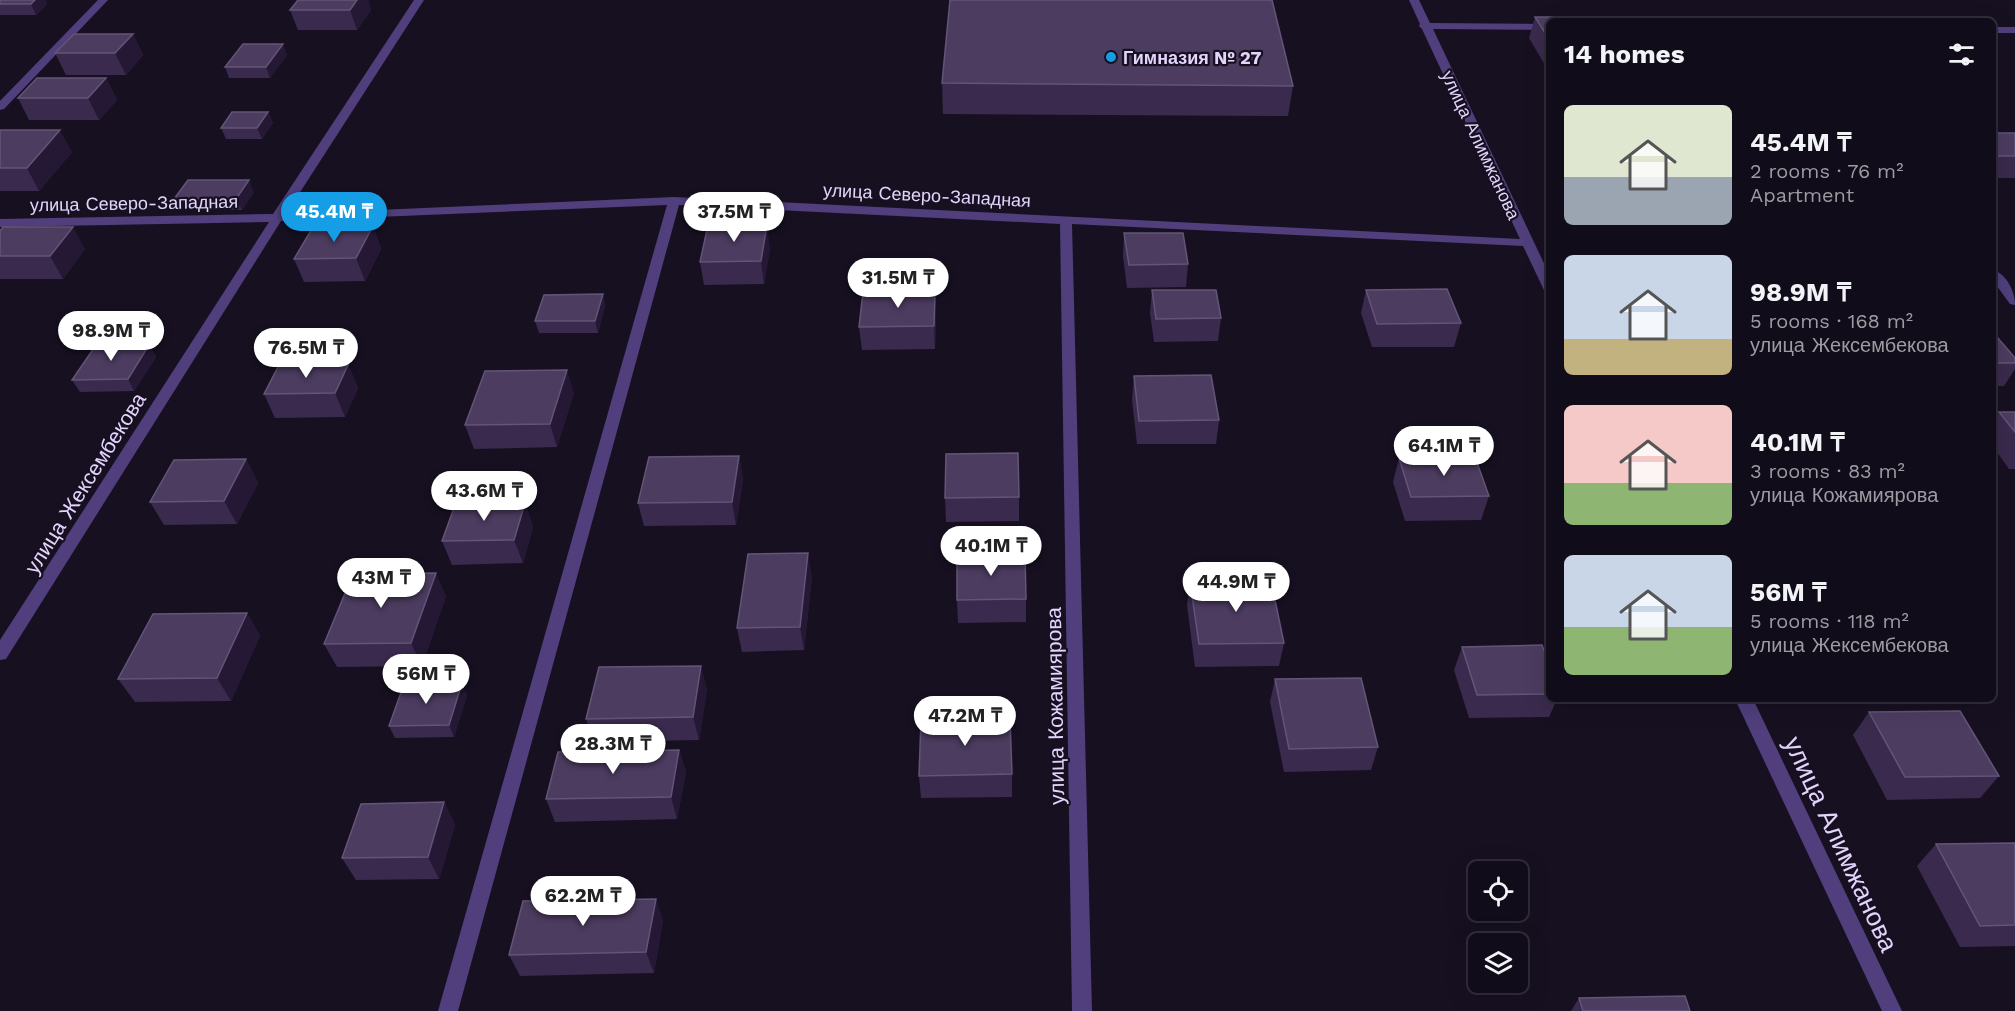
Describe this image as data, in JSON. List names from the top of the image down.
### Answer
{
  "streets": {
    "street": [
      "улица Алимжанова",
      "улица Северо-Западная",
      "улица Жексембекова",
      "улица Кожамиярова"
    ]
  },
  "crossings": [
    ["улица Алимжанова", "улица Северо-Западная"],
    ["улица Северо-Западная", "улица Жексембекова"],
    ["улица Северо-Западная", "улица Кожамиярова"]
  ],
  "places": ["Гимназия № 27"],
  "page": {
    "heading": "14 homes",
    "list": [
      {
        "name": "45.4M ₸",
        "note": "2 rooms · 76 m² · Apartment"
      },
      {
        "name": "98.9M ₸",
        "note": "5 rooms · 168 m² · улица Жексембекова"
      },
      {
        "name": "40.1M ₸",
        "note": "3 rooms · 83 m² · улица Кожамиярова"
      },
      {
        "name": "56M ₸",
        "note": "5 rooms · 118 m² · улица Жексембекова"
      }
    ],
    "price": [
      "45.4M ₸",
      "37.5M ₸",
      "31.5M ₸",
      "98.9M ₸",
      "76.5M ₸",
      "64.1M ₸",
      "43.6M ₸",
      "40.1M ₸",
      "43M ₸",
      "44.9M ₸",
      "56M ₸",
      "47.2M ₸",
      "28.3M ₸",
      "62.2M ₸"
    ]
  }
}
